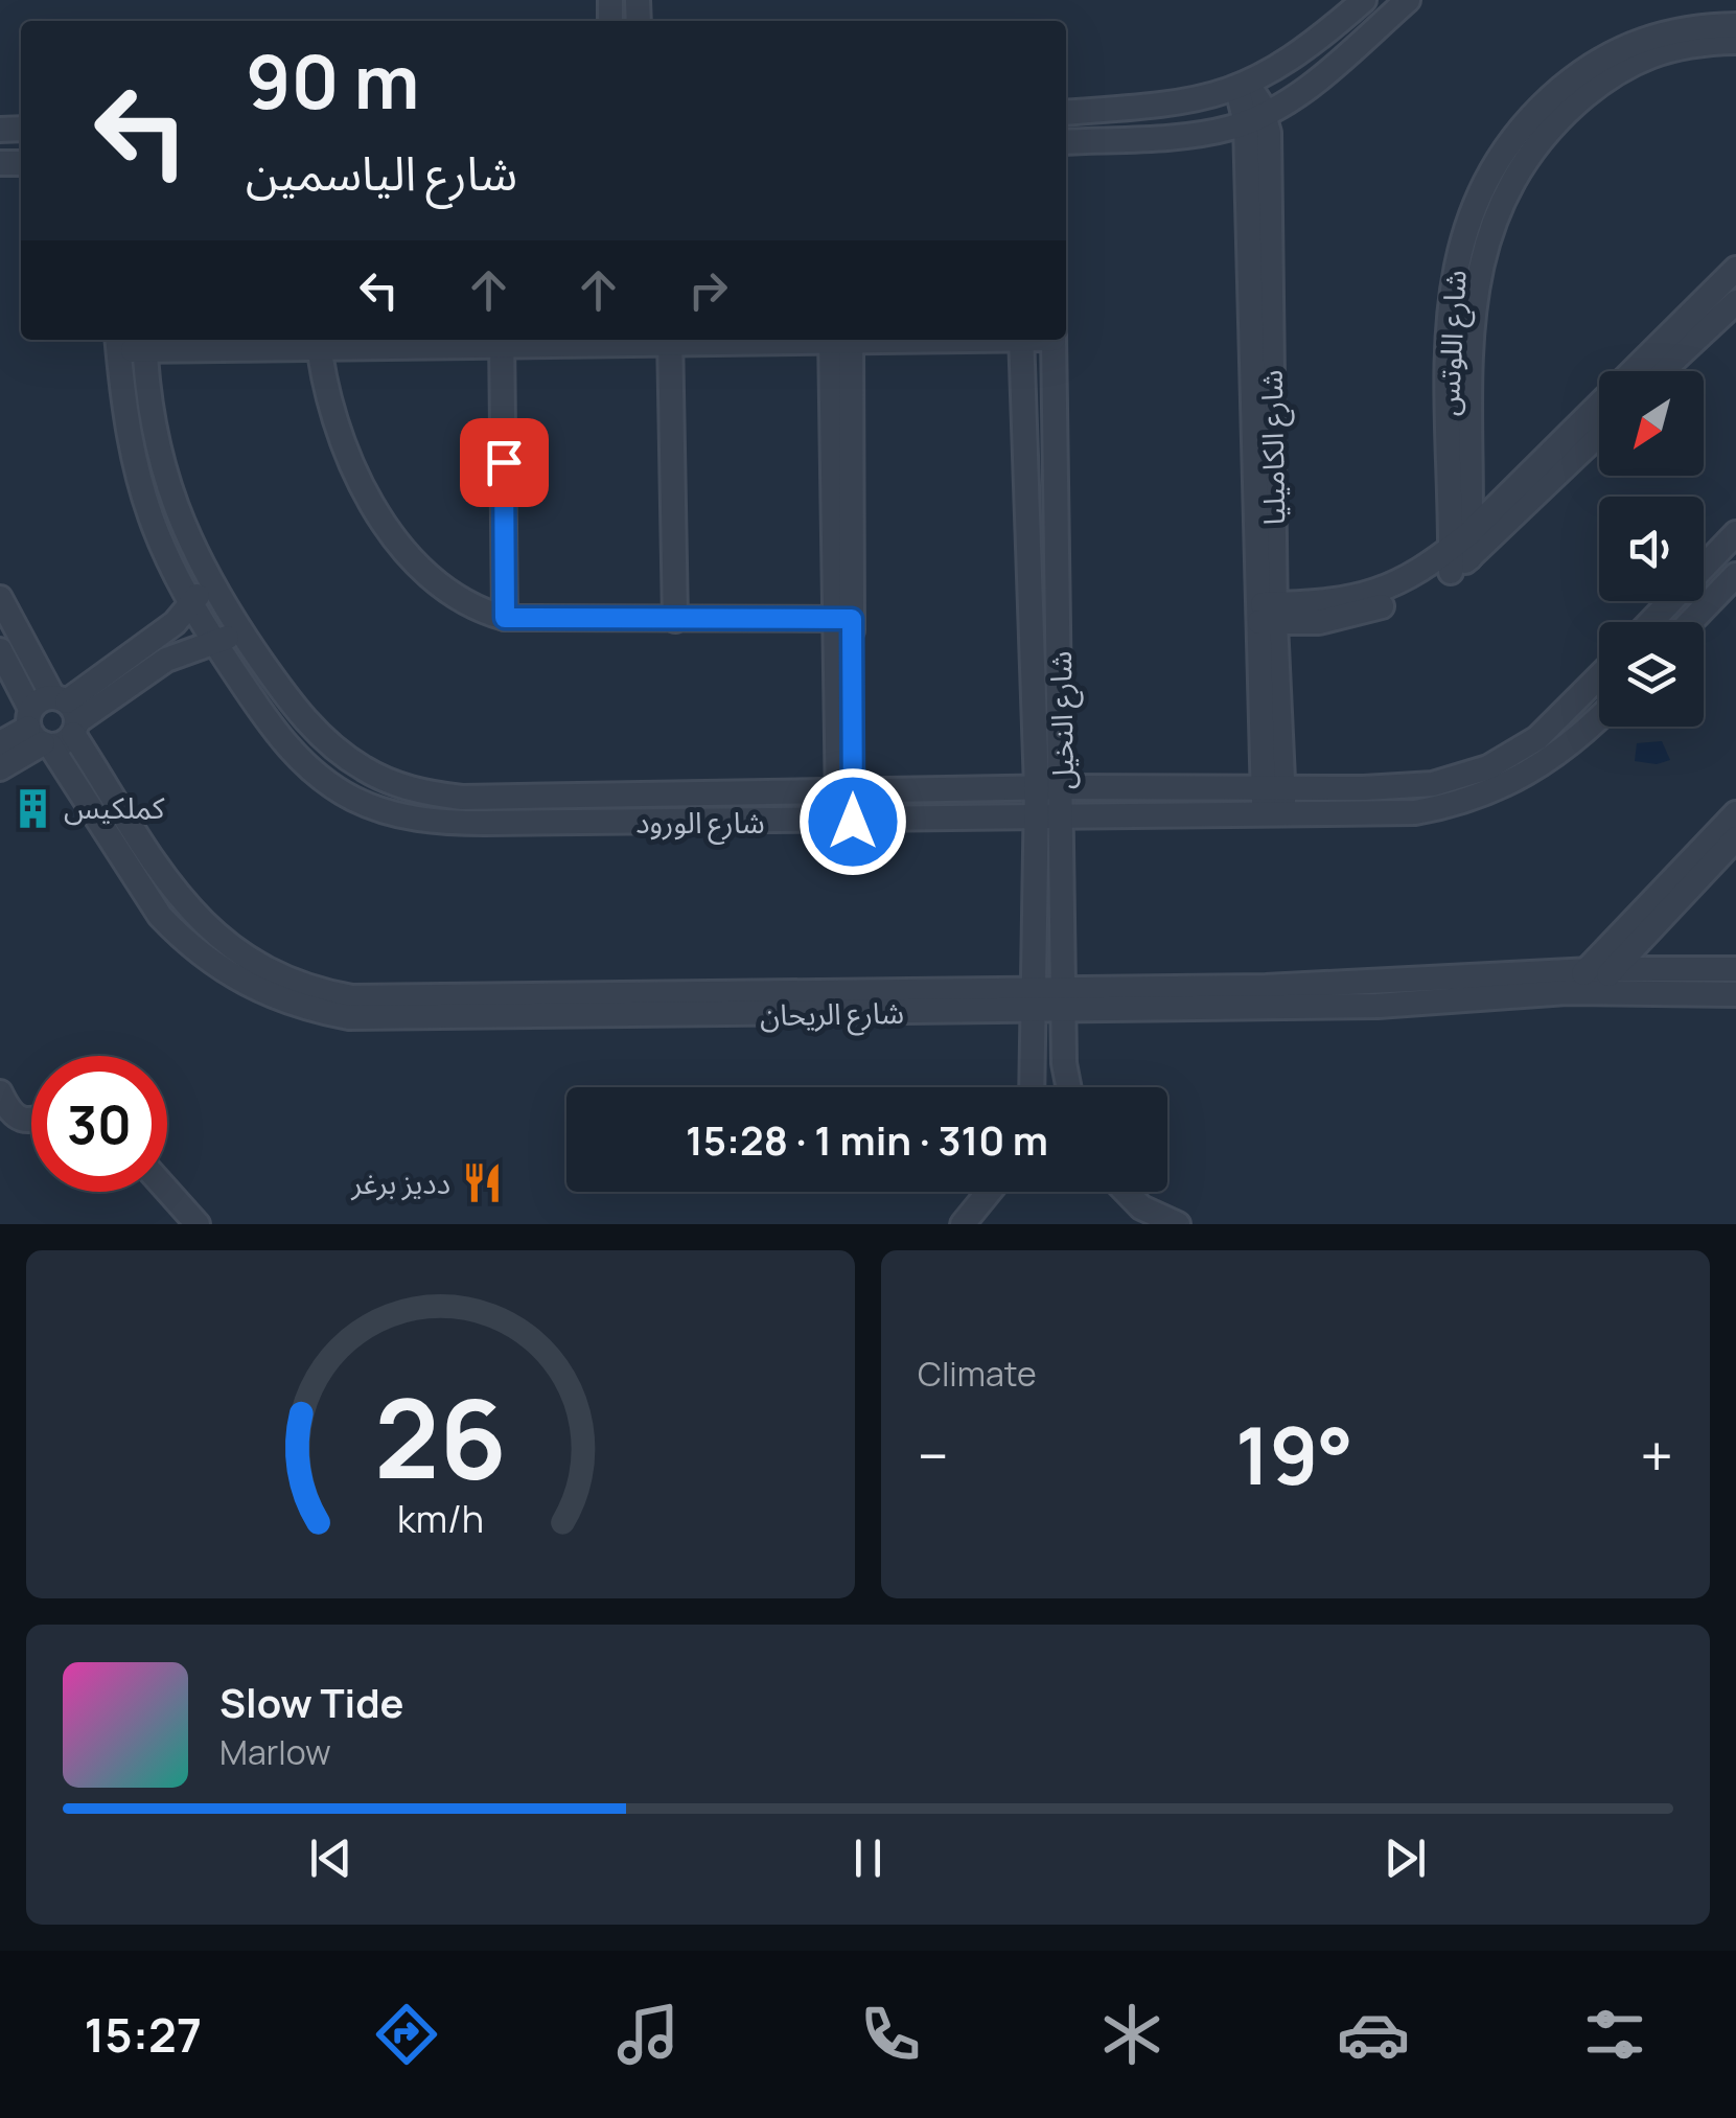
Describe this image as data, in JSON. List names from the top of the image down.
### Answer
{
  "streets": {
    "street": [
      "شارع اللوتس",
      "شارع الكاميليا",
      "شارع النخيل",
      "شارع الورود",
      "شارع الريحان"
    ]
  },
  "crossings": [
    ["شارع الكاميليا", "شارع الورود"],
    ["شارع النخيل", "شارع الورود"],
    ["شارع النخيل", "شارع الريحان"]
  ],
  "places": {
    "building": ["كملكيس"],
    "restaurant": ["دديز برغر"]
  },
  "north": "bottom left",
  "page": {
    "turn": ["90 m", "شارع الياسمين"],
    "limit": "30",
    "trip": "15:28 · 1 min · 310 m",
    "tile": "Climate",
    "heat": ["−", "19°", "+"],
    "song": ["Slow Tide", "Marlow"],
    "tabs": "15:27",
    "gauge": ["26", "km/h"]
  }
}
